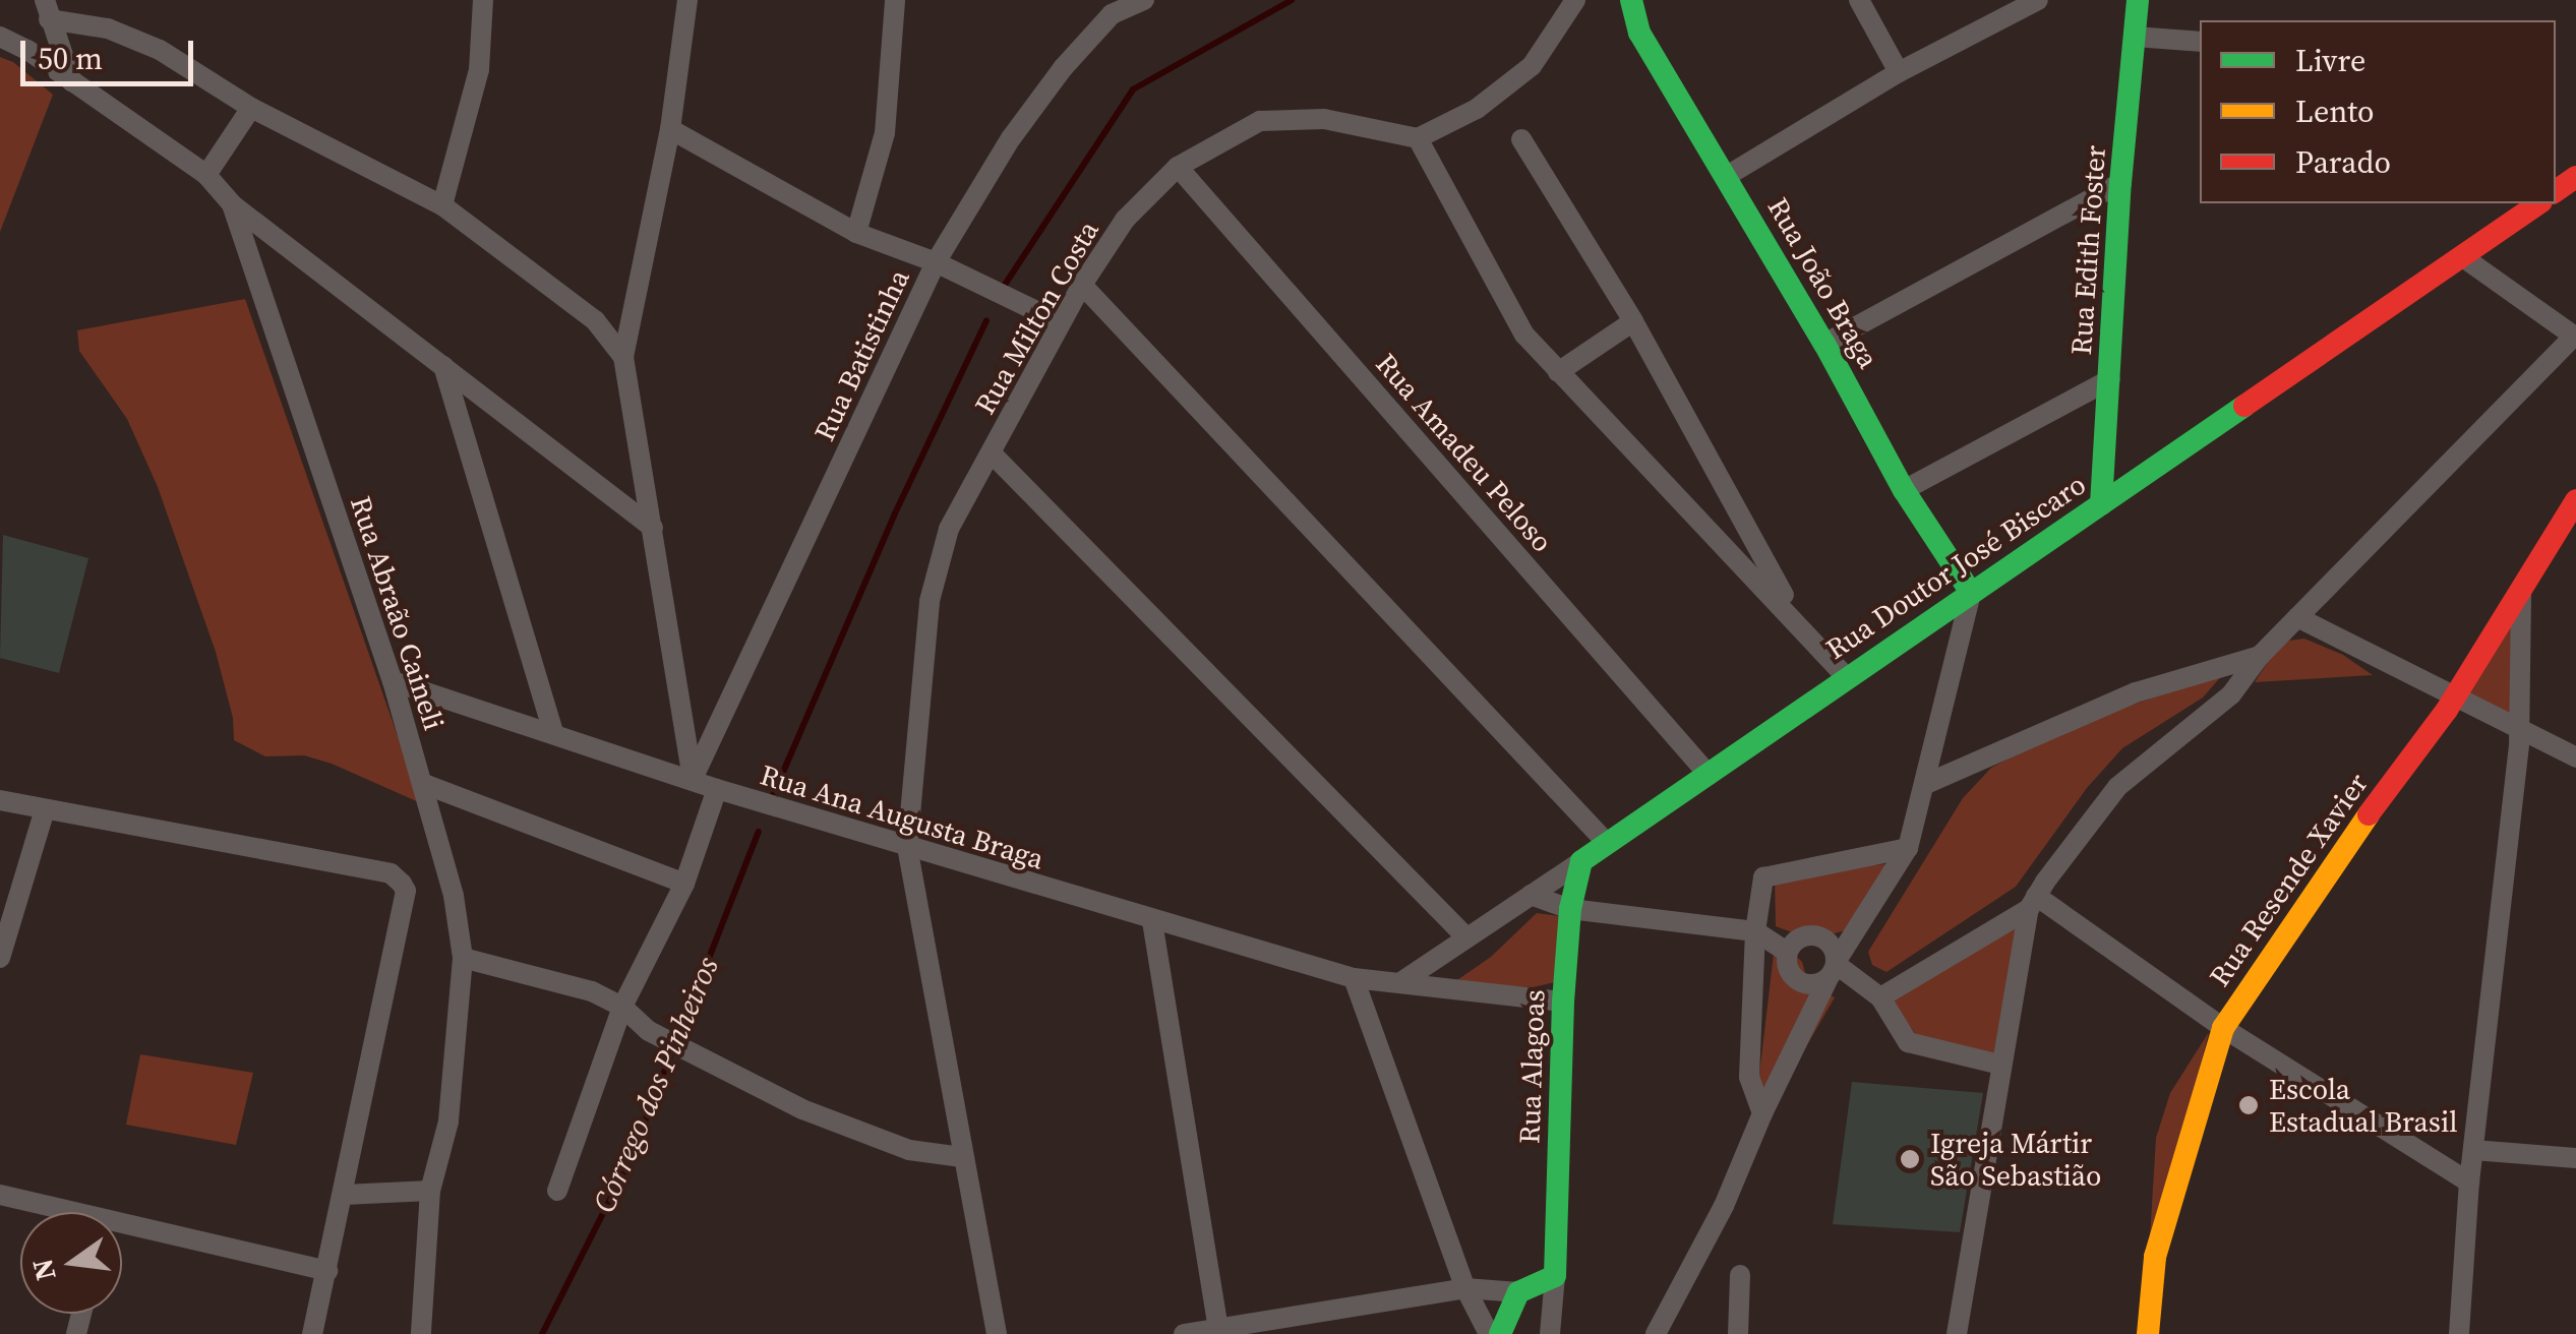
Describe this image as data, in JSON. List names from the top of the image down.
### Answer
{
  "streets": {
    "main road": [
      "Rua Edith Foster",
      "Rua João Braga",
      "Rua Doutor José Biscaro",
      "Rua Resende Xavier",
      "Rua Alagoas"
    ],
    "street": [
      "Rua Milton Costa",
      "Rua Batistinha",
      "Rua Amadeu Peloso",
      "Rua Abraão Caineli",
      "Rua Ana Augusta Braga"
    ]
  },
  "crossings": [
    ["Rua Edith Foster", "Rua Doutor José Biscaro"],
    ["Rua João Braga", "Rua Doutor José Biscaro"],
    ["Rua Milton Costa", "Rua Amadeu Peloso"],
    ["Rua Milton Costa", "Rua Ana Augusta Braga"],
    ["Rua Batistinha", "Rua Ana Augusta Braga"],
    ["Rua Amadeu Peloso", "Rua Doutor José Biscaro"],
    ["Rua Doutor José Biscaro", "Rua Ana Augusta Braga"],
    ["Rua Doutor José Biscaro", "Rua Alagoas"],
    ["Rua Abraão Caineli", "Rua Ana Augusta Braga"],
    ["Rua Ana Augusta Braga", "Rua Alagoas"]
  ],
  "water": ["Córrego dos Pinheiros"],
  "places": ["Escola Estadual Brasil", "Igreja Mártir São Sebastião"],
  "legend": ["Livre", "Lento", "Parado"],
  "scale_bar": "50 m",
  "north": "left"
}
